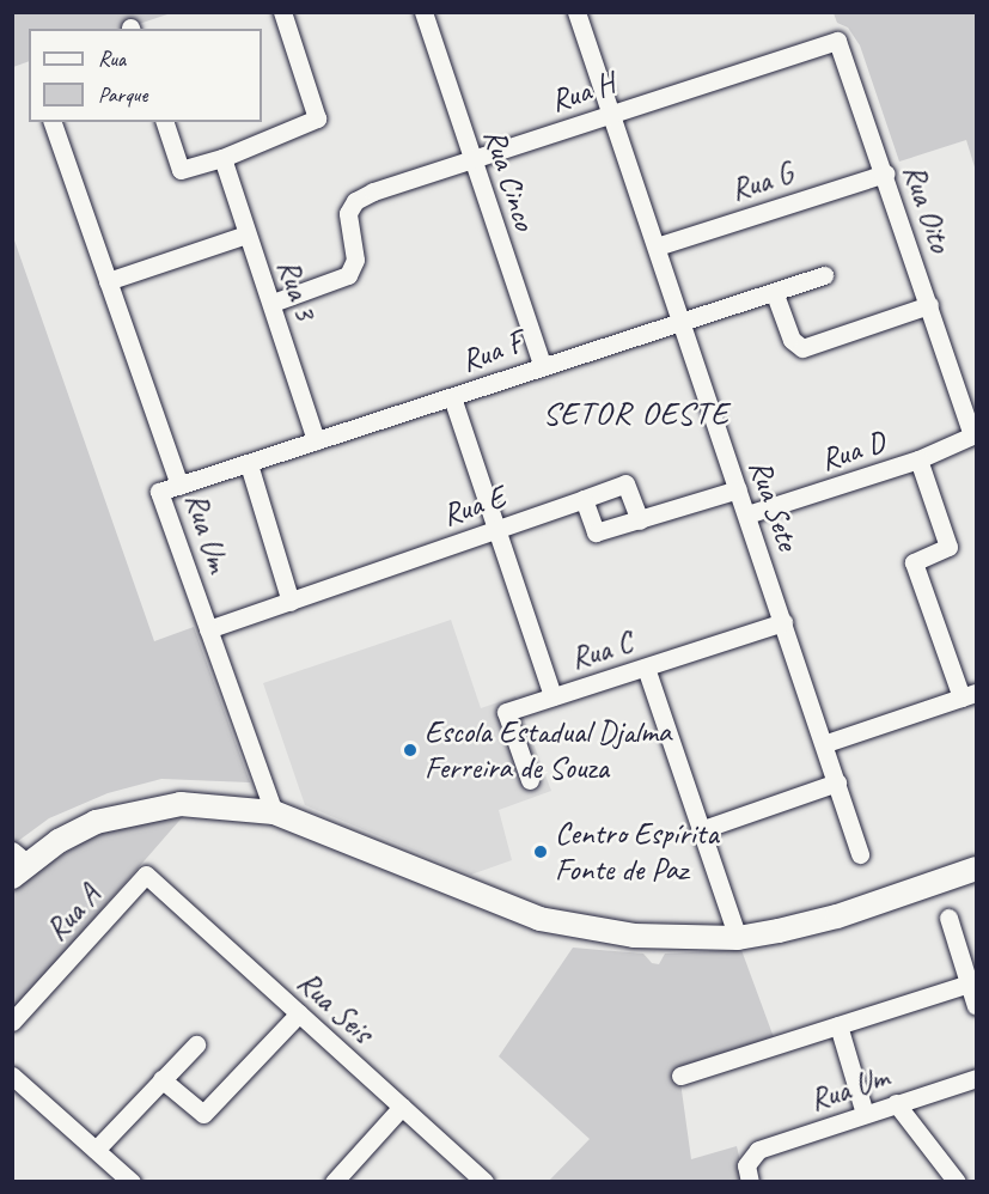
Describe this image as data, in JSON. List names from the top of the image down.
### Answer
{
  "streets": {
    "street": [
      "Rua H",
      "Rua Cinco",
      "Rua G",
      "Rua Oito",
      "Rua 3",
      "Rua F",
      "Rua D",
      "Rua Sete",
      "Rua E",
      "Rua Um",
      "Rua C",
      "Rua A",
      "Rua Seis"
    ]
  },
  "crossings": [
    ["Rua H", "Rua Cinco"],
    ["Rua H", "Rua Oito"],
    ["Rua H", "Rua 3"],
    ["Rua H", "Rua Sete"],
    ["Rua Cinco", "Rua F"],
    ["Rua G", "Rua Oito"],
    ["Rua G", "Rua Sete"],
    ["Rua Oito", "Rua D"],
    ["Rua 3", "Rua F"],
    ["Rua F", "Rua Sete"],
    ["Rua F", "Rua Um"],
    ["Rua D", "Rua Sete"],
    ["Rua Sete", "Rua C"],
    ["Rua E", "Rua Um"],
    ["Rua A", "Rua Seis"]
  ],
  "districts": ["SETOR OESTE"],
  "places": ["Escola Estadual Djalma Ferreira de Souza", "Centro Espírita Fonte de Paz"],
  "legend": ["Rua", "Parque"]
}
